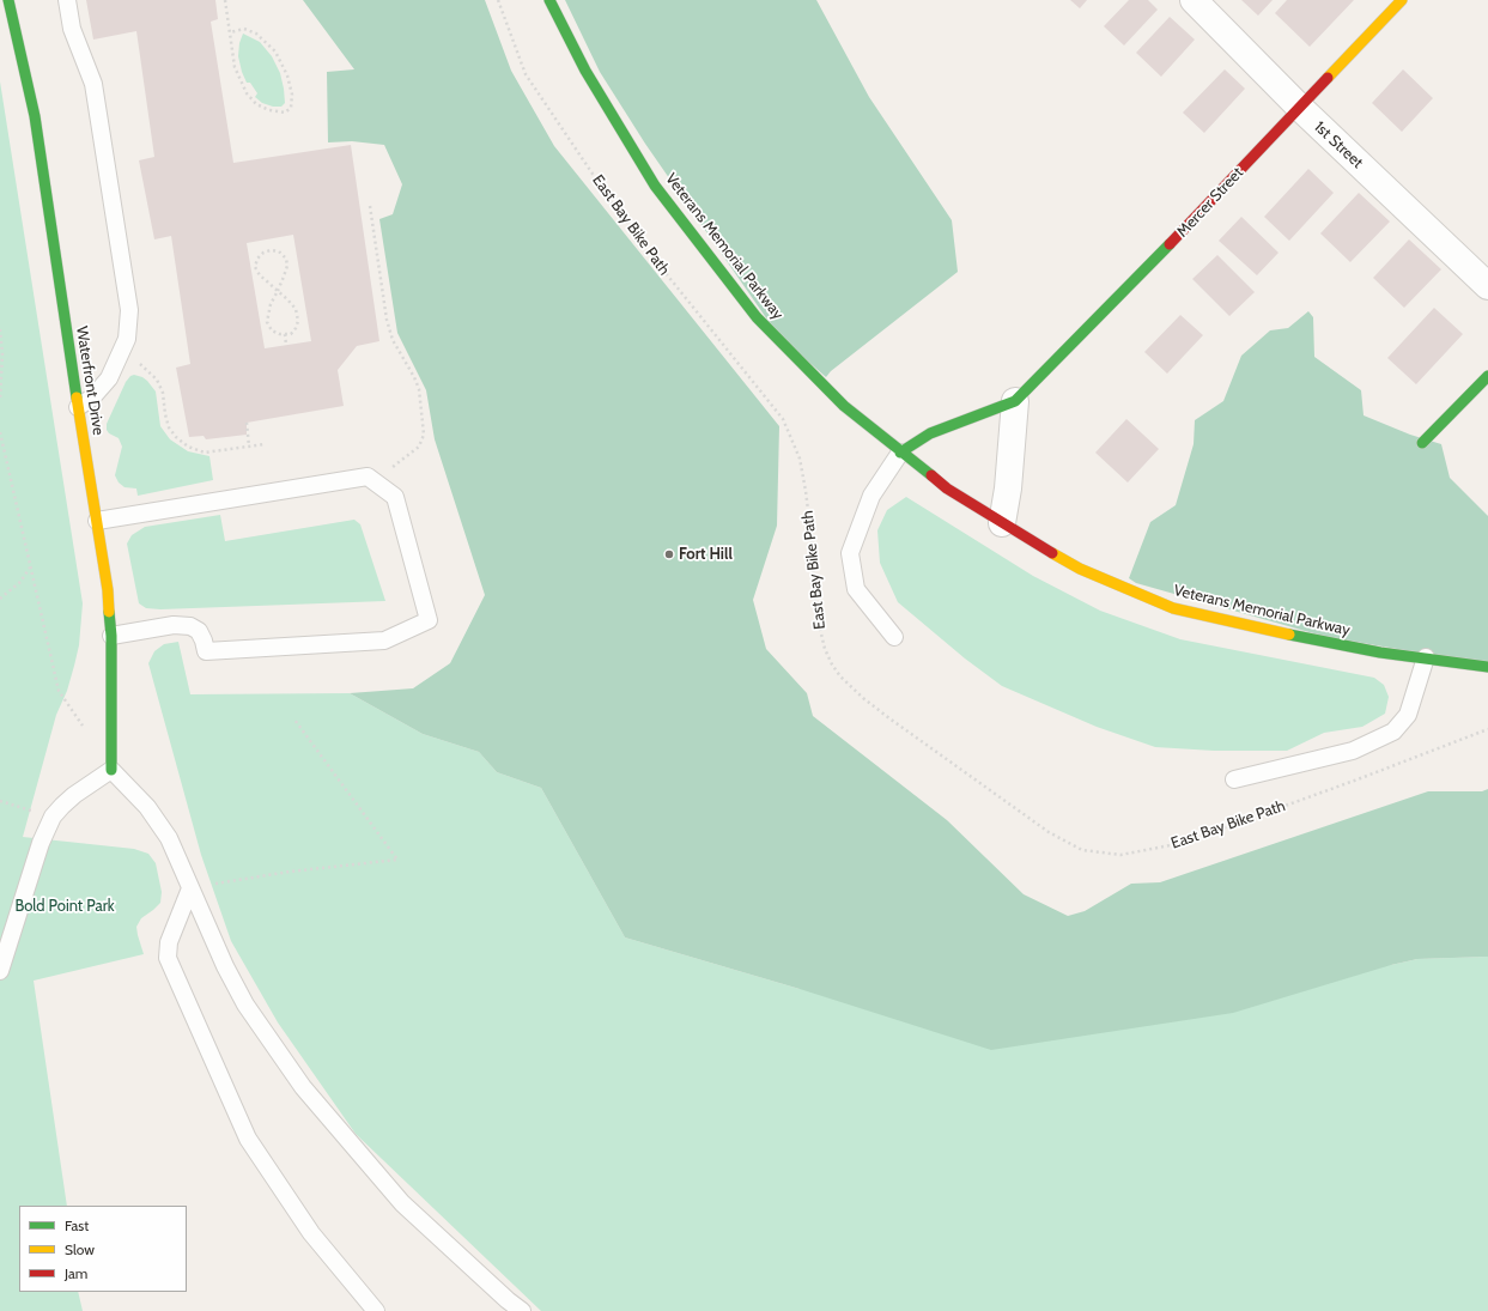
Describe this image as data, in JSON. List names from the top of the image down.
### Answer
{
  "streets": {
    "street": [
      "1st Street",
      "Mercer Street",
      "Veterans Memorial Parkway",
      "Waterfront Drive"
    ],
    "path": ["East Bay Bike Path"]
  },
  "crossings": [
    ["1st Street", "Mercer Street"],
    ["Mercer Street", "Veterans Memorial Parkway"]
  ],
  "parks": ["Bold Point Park"],
  "places": ["Fort Hill"],
  "legend": ["Fast", "Slow", "Jam"]
}
